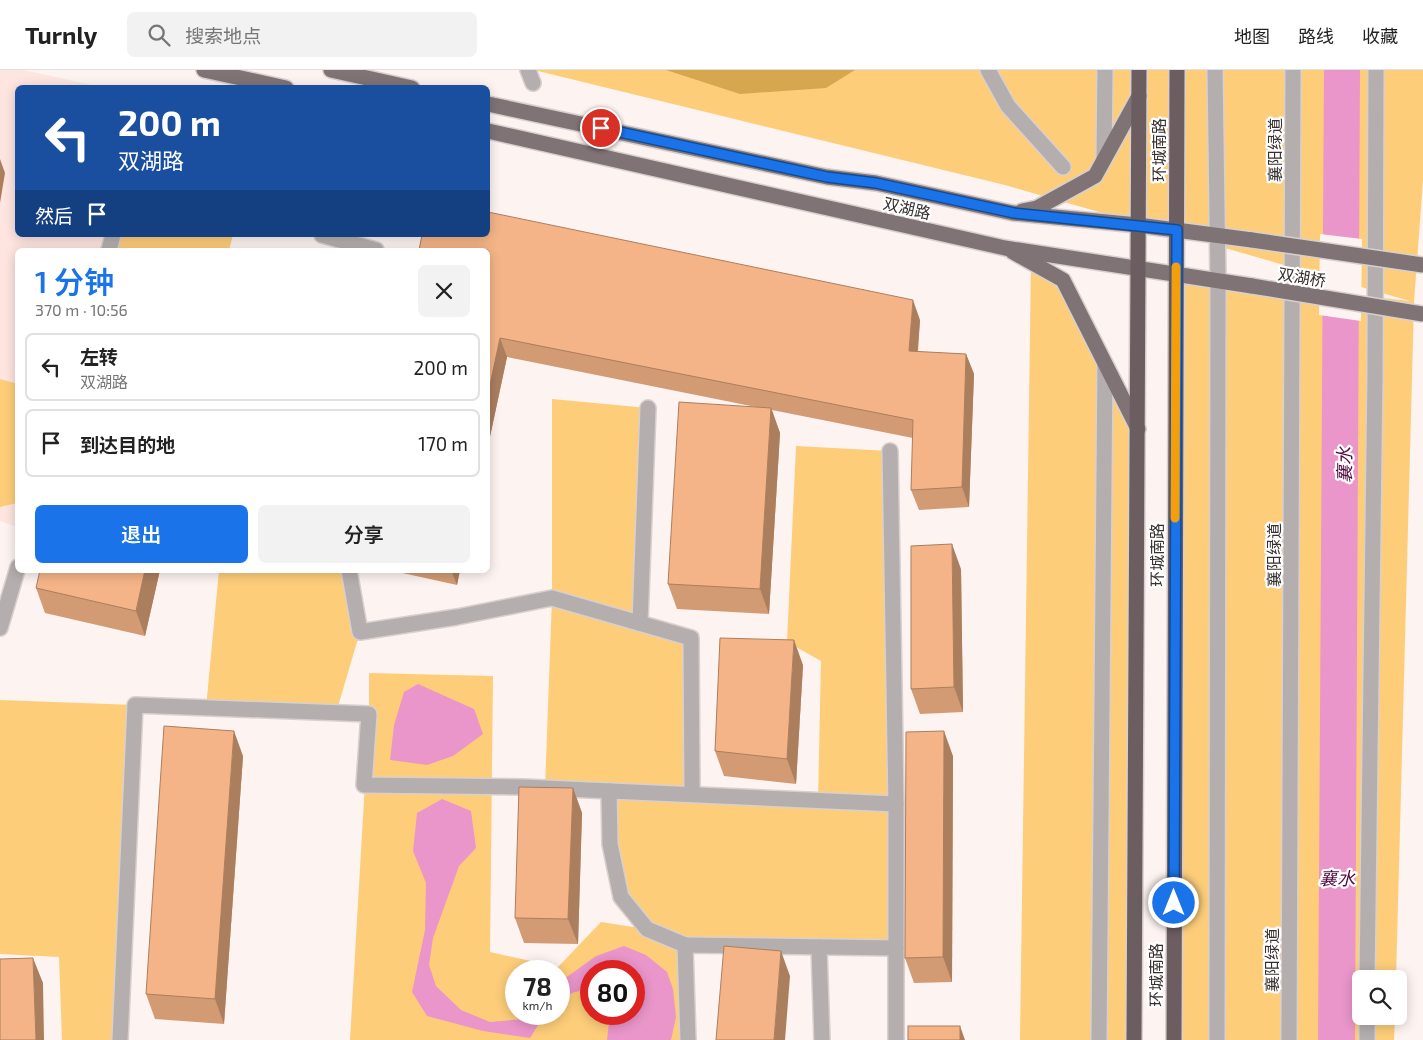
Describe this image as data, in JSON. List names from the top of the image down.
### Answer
{
  "streets": {
    "highway": ["环城南路"],
    "main road": ["双湖路", "双湖桥"],
    "street": ["襄阳绿道"]
  },
  "crossings": [
    ["环城南路", "双湖路"],
    ["环城南路", "双湖桥"],
    ["双湖路", "双湖桥"]
  ],
  "water": ["襄水"],
  "page": {
    "header": "Turnly",
    "search": "搜索地点",
    "nav": ["地图", "路线", "收藏"],
    "turn": ["200 m", "双湖路"],
    "then": "然后",
    "heading": ["1 分钟", "370 m · 10:56"],
    "list": [
      {
        "name": "左转",
        "note": "双湖路",
        "value": "200 m"
      },
      {
        "name": "到达目的地",
        "value": "170 m"
      }
    ],
    "buttons": ["退出", "分享"],
    "speed": "78 km/h",
    "limit": "80"
  }
}
